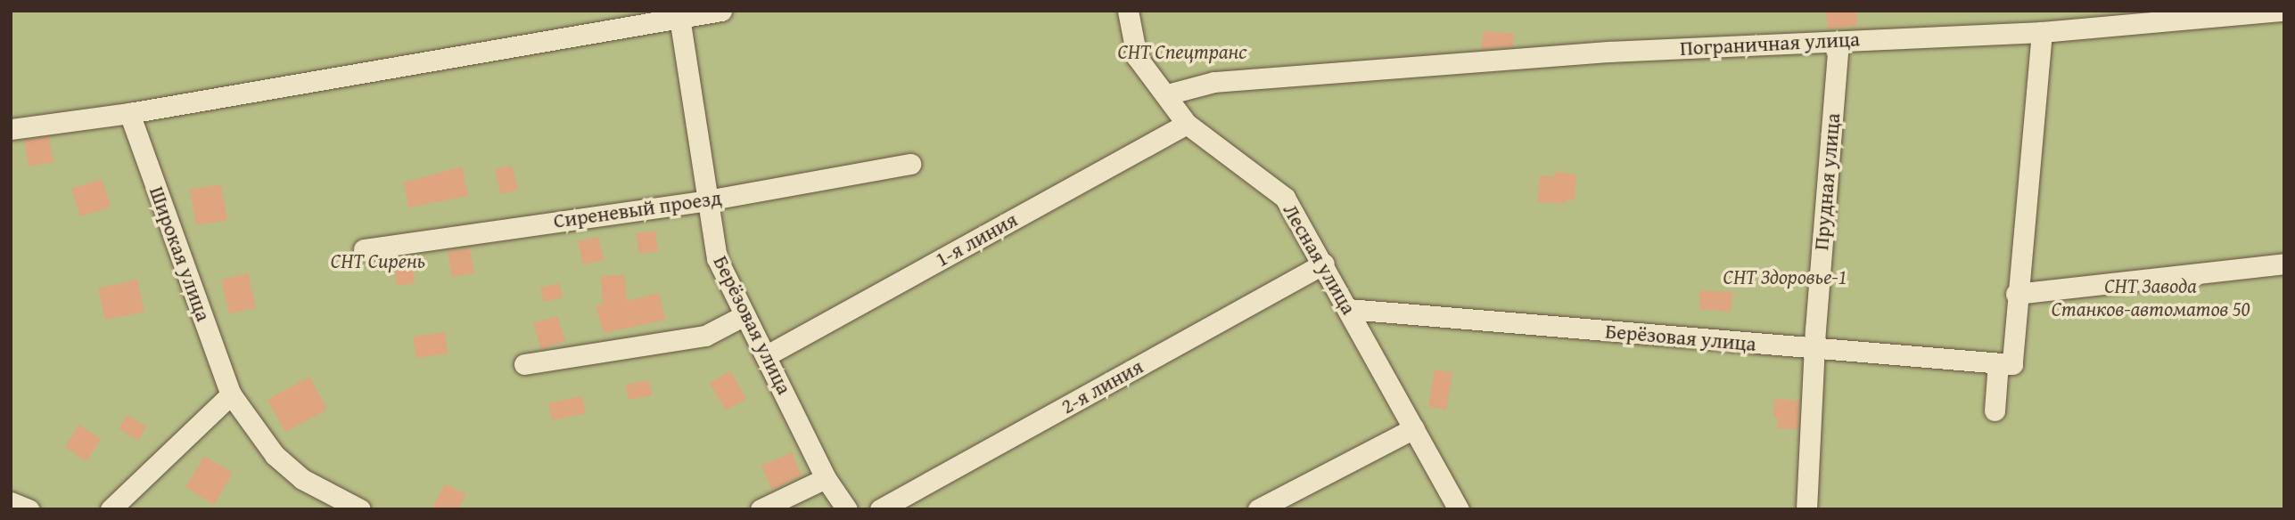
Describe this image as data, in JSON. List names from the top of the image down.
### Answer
{
  "streets": {
    "street": [
      "Пограничная улица",
      "Прудная улица",
      "Сиреневый проезд",
      "1-я линия",
      "Широкая улица",
      "Лесная улица",
      "Берёзовая улица",
      "2-я линия"
    ]
  },
  "crossings": [
    ["Пограничная улица", "Прудная улица"],
    ["Пограничная улица", "Лесная улица"],
    ["Прудная улица", "Берёзовая улица"],
    ["Сиреневый проезд", "Берёзовая улица"],
    ["1-я линия", "Лесная улица"],
    ["1-я линия", "Берёзовая улица"],
    ["Лесная улица", "Берёзовая улица"],
    ["Лесная улица", "2-я линия"]
  ],
  "parks": [
    "СНТ Спецтранс",
    "СНТ Сирень",
    "СНТ Здоровье-1",
    "СНТ Завода Станков-автоматов 50"
  ]
}
